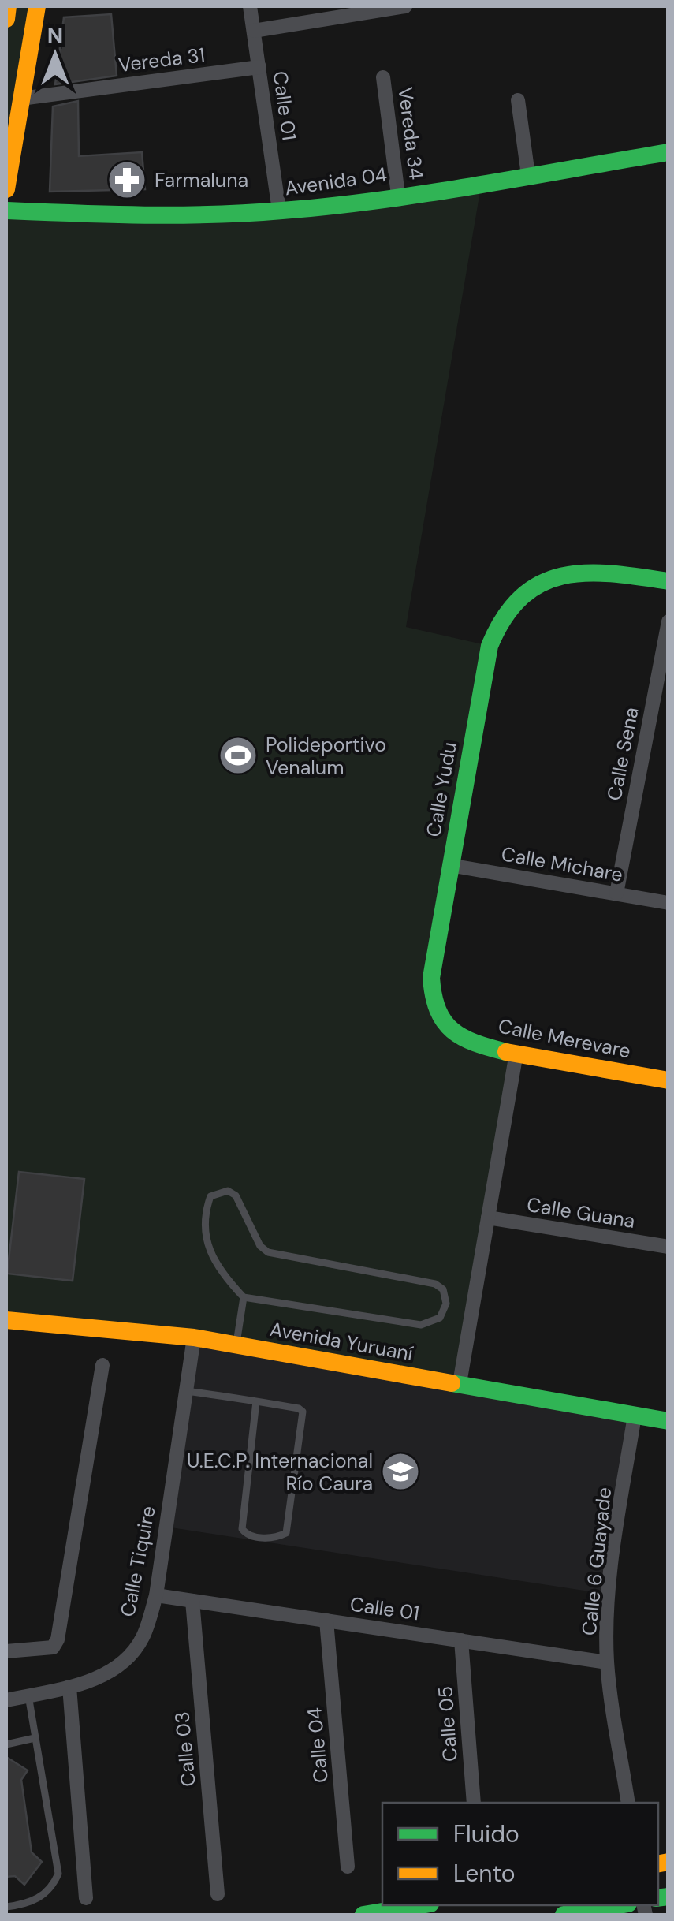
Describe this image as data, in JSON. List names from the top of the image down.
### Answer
{
  "streets": {
    "street": [
      "Vereda 31",
      "Calle 01",
      "Vereda 34",
      "Avenida 04",
      "Calle Sena",
      "Calle Yudu",
      "Calle Michare",
      "Calle Merevare",
      "Calle Guana",
      "Avenida Yuruaní",
      "Calle Tiquire",
      "Calle 6 Guayade",
      "Calle 05",
      "Calle 04",
      "Calle 03"
    ]
  },
  "crossings": [
    ["Vereda 31", "Calle 01"],
    ["Calle 01", "Avenida 04"],
    ["Calle 01", "Calle Tiquire"],
    ["Calle 01", "Calle 6 Guayade"],
    ["Calle 01", "Calle 05"],
    ["Calle 01", "Calle 04"],
    ["Calle 01", "Calle 03"],
    ["Vereda 34", "Avenida 04"],
    ["Calle Sena", "Calle Michare"],
    ["Calle Yudu", "Calle Michare"],
    ["Calle Yudu", "Calle Merevare"],
    ["Avenida Yuruaní", "Calle Tiquire"],
    ["Avenida Yuruaní", "Calle 6 Guayade"]
  ],
  "places": {
    "pharmacy": ["Farmaluna"],
    "sports": ["Polideportivo Venalum"],
    "school or university": ["U.E.C.P. Internacional Río Caura"]
  },
  "legend": ["Fluido", "Lento"],
  "north": "top"
}
